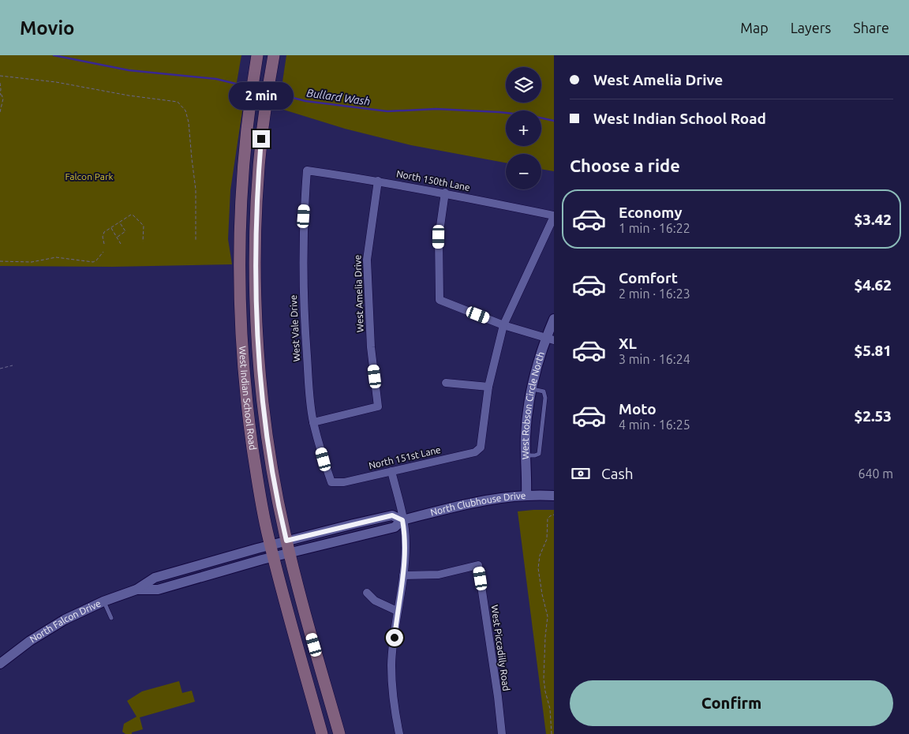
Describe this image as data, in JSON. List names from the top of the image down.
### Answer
{
  "streets": {
    "main road": ["West Indian School Road"],
    "street": [
      "North 150th Lane",
      "West Amelia Drive",
      "West Vale Drive",
      "West Robson Circle North",
      "North 151st Lane",
      "North Clubhouse Drive",
      "North Falcon Drive",
      "West Piccadilly Road"
    ]
  },
  "crossings": [
    ["North 150th Lane", "West Amelia Drive"],
    ["North 150th Lane", "West Vale Drive"],
    ["West Amelia Drive", "West Vale Drive"],
    ["West Vale Drive", "North 151st Lane"],
    ["West Indian School Road", "North Clubhouse Drive"],
    ["West Indian School Road", "North Falcon Drive"],
    ["West Robson Circle North", "North Clubhouse Drive"],
    ["North Clubhouse Drive", "North Falcon Drive"]
  ],
  "water": ["Bullard Wash"],
  "parks": ["Falcon Park"],
  "page": {
    "header": "Movio",
    "nav": ["Map", "Layers", "Share"],
    "banner": ["West Amelia Drive", "West Indian School Road"],
    "map_buttons": ["+", "−"],
    "bubble": "2 min",
    "heading": "Choose a ride",
    "list": [
      {
        "name": "Economy",
        "note": "1 min · 16:22",
        "value": "$3.42"
      },
      {
        "name": "Comfort",
        "note": "2 min · 16:23",
        "value": "$4.62"
      },
      {
        "name": "XL",
        "note": "3 min · 16:24",
        "value": "$5.81"
      },
      {
        "name": "Moto",
        "note": "4 min · 16:25",
        "value": "$2.53"
      }
    ],
    "pay": ["Cash", "640 m"],
    "buttons": "Confirm"
  }
}
